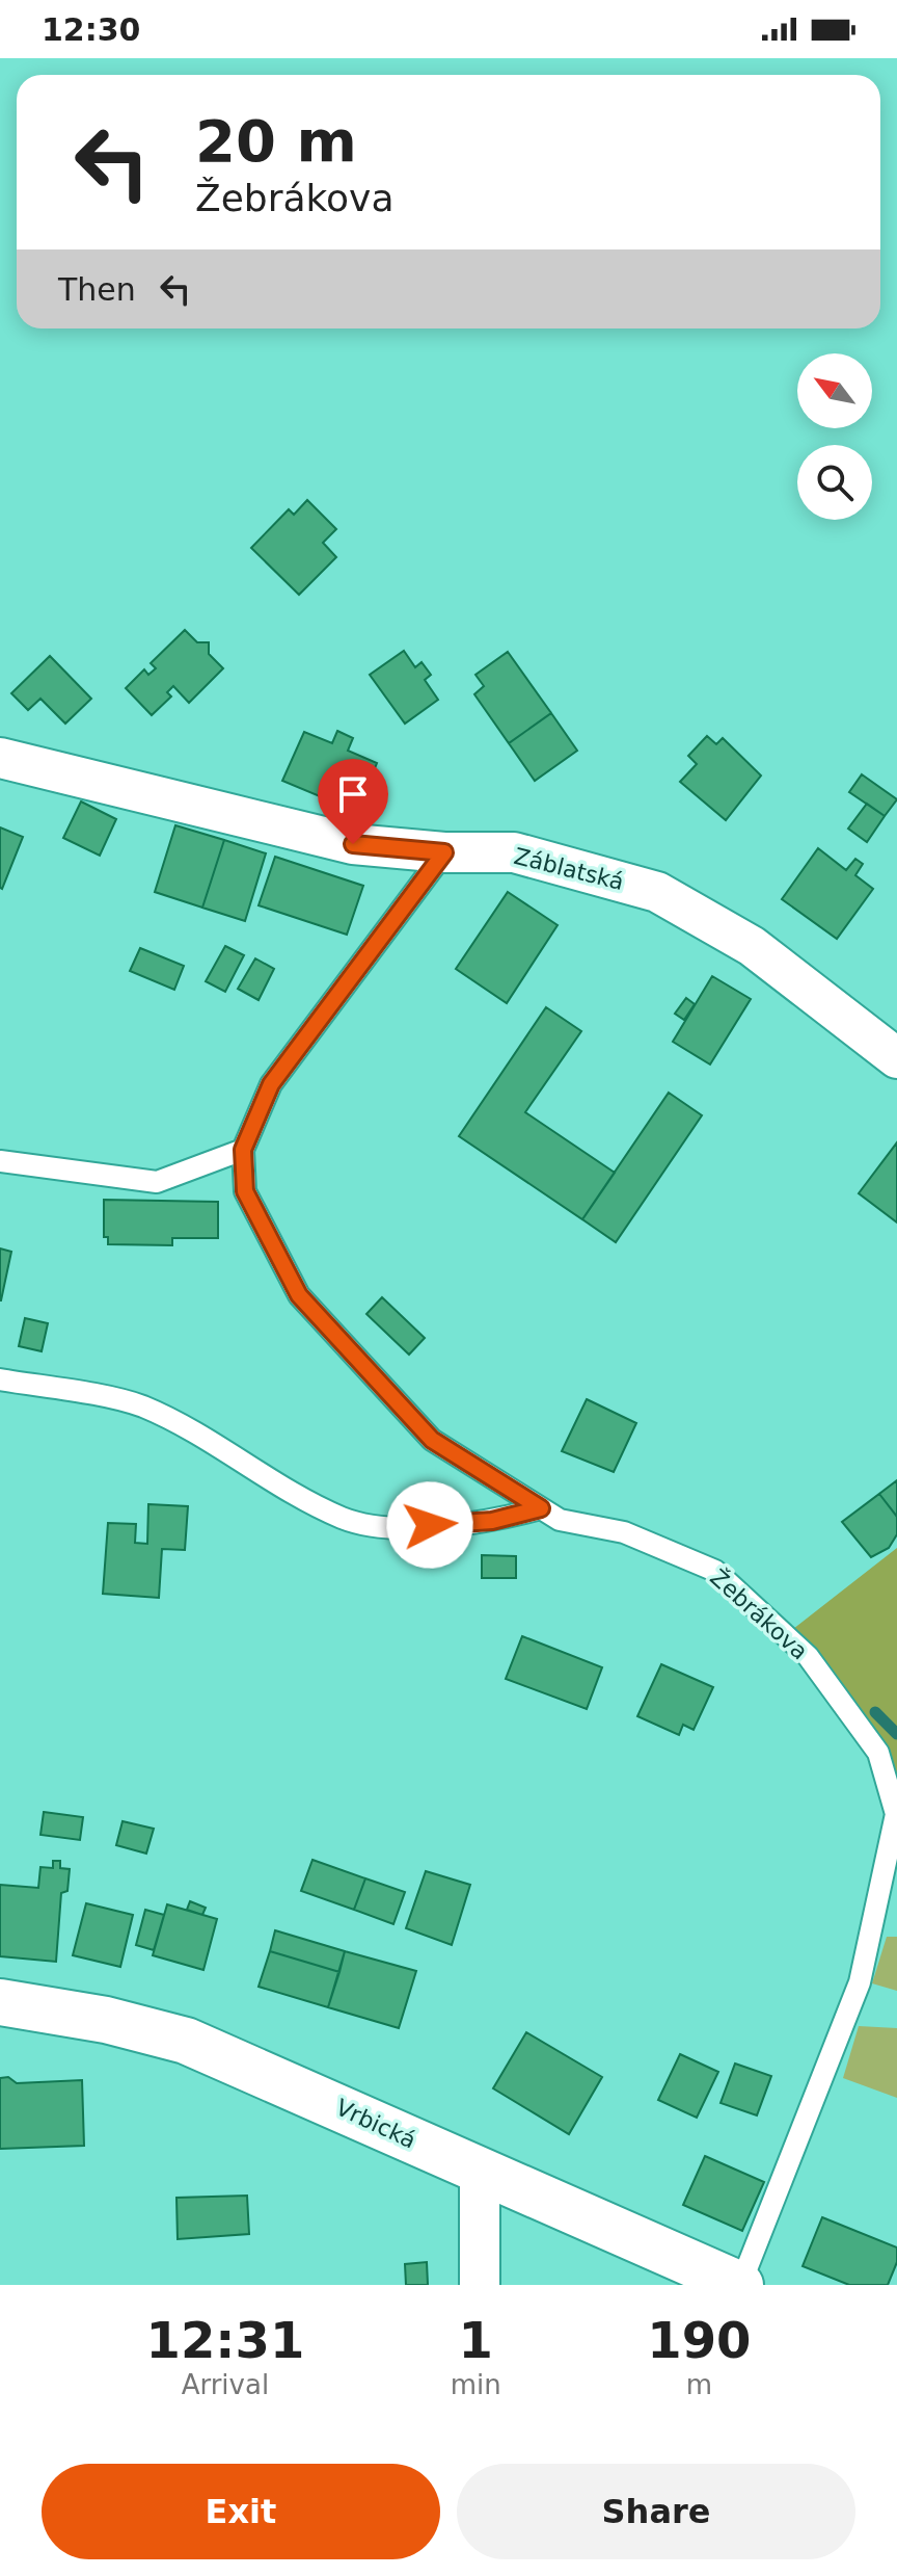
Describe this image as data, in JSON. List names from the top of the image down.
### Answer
{
  "streets": {
    "street": ["Záblatská", "Vrbická"],
    "lane": ["Žebrákova"]
  },
  "crossings": [
    ["Záblatská", "Žebrákova"],
    ["Žebrákova", "Vrbická"]
  ],
  "north": "top left",
  "page": {
    "status": "12:30",
    "turn": ["20 m", "Žebrákova"],
    "then": "Then",
    "eta": [
      "12:31",
      "Arrival",
      "1",
      "min",
      "190",
      "m"
    ],
    "buttons": ["Exit", "Share"]
  }
}
